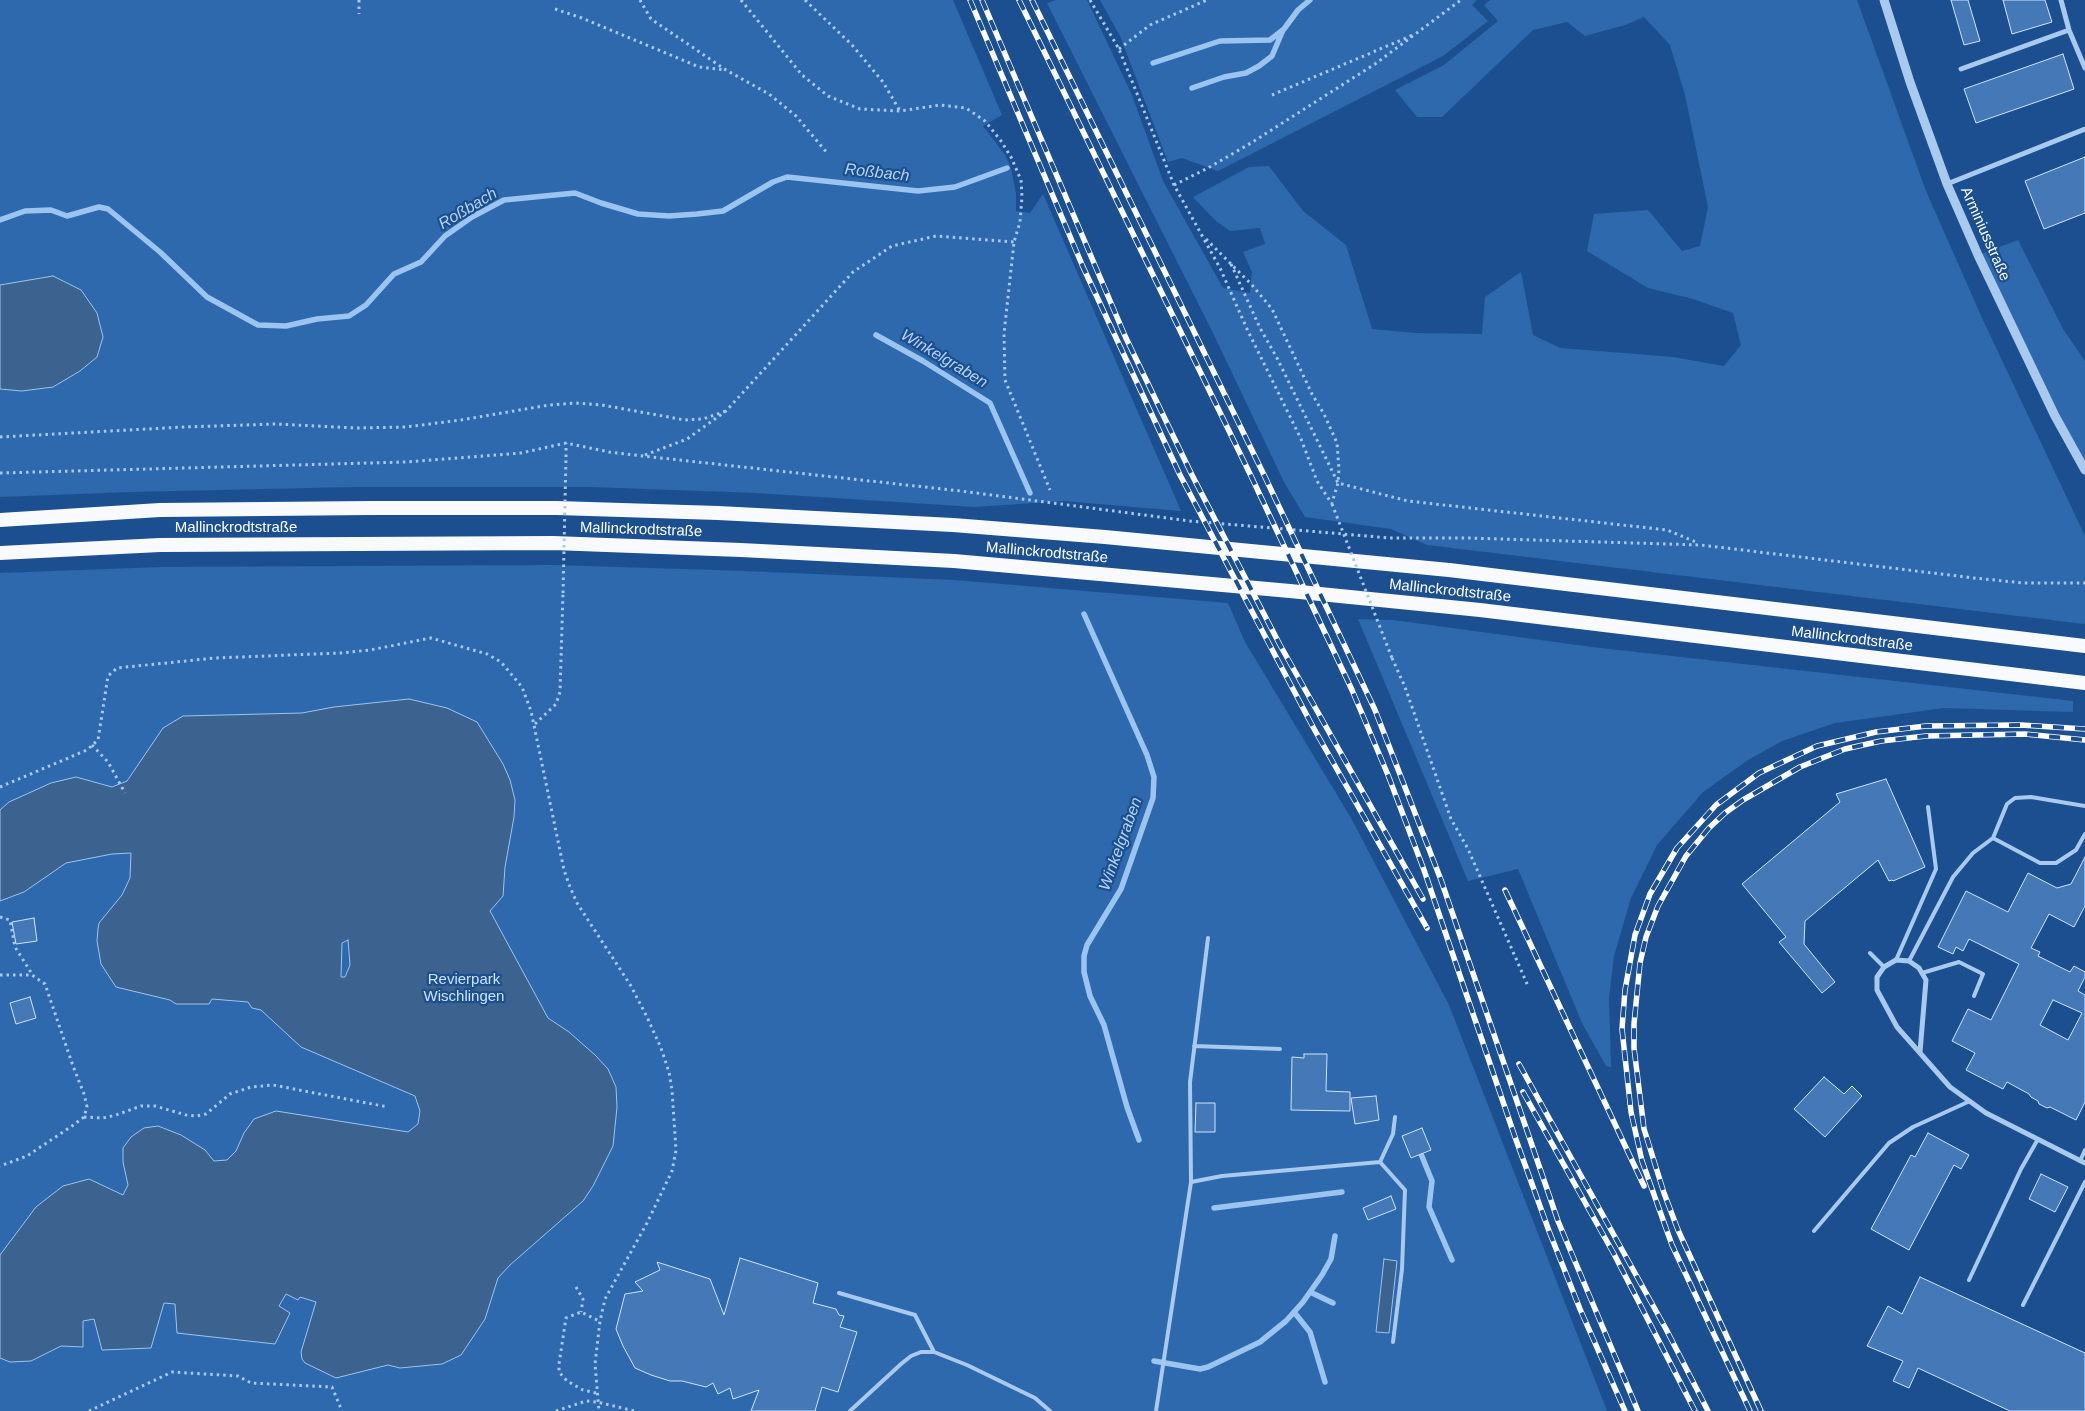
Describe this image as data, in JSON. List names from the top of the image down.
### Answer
{
  "streets": {
    "highway": ["Mallinckrodtstraße"],
    "street": ["Arminiusstraße"]
  },
  "water": ["Roßbach", "Winkelgraben"],
  "parks": ["Revierpark Wischlingen"]
}
